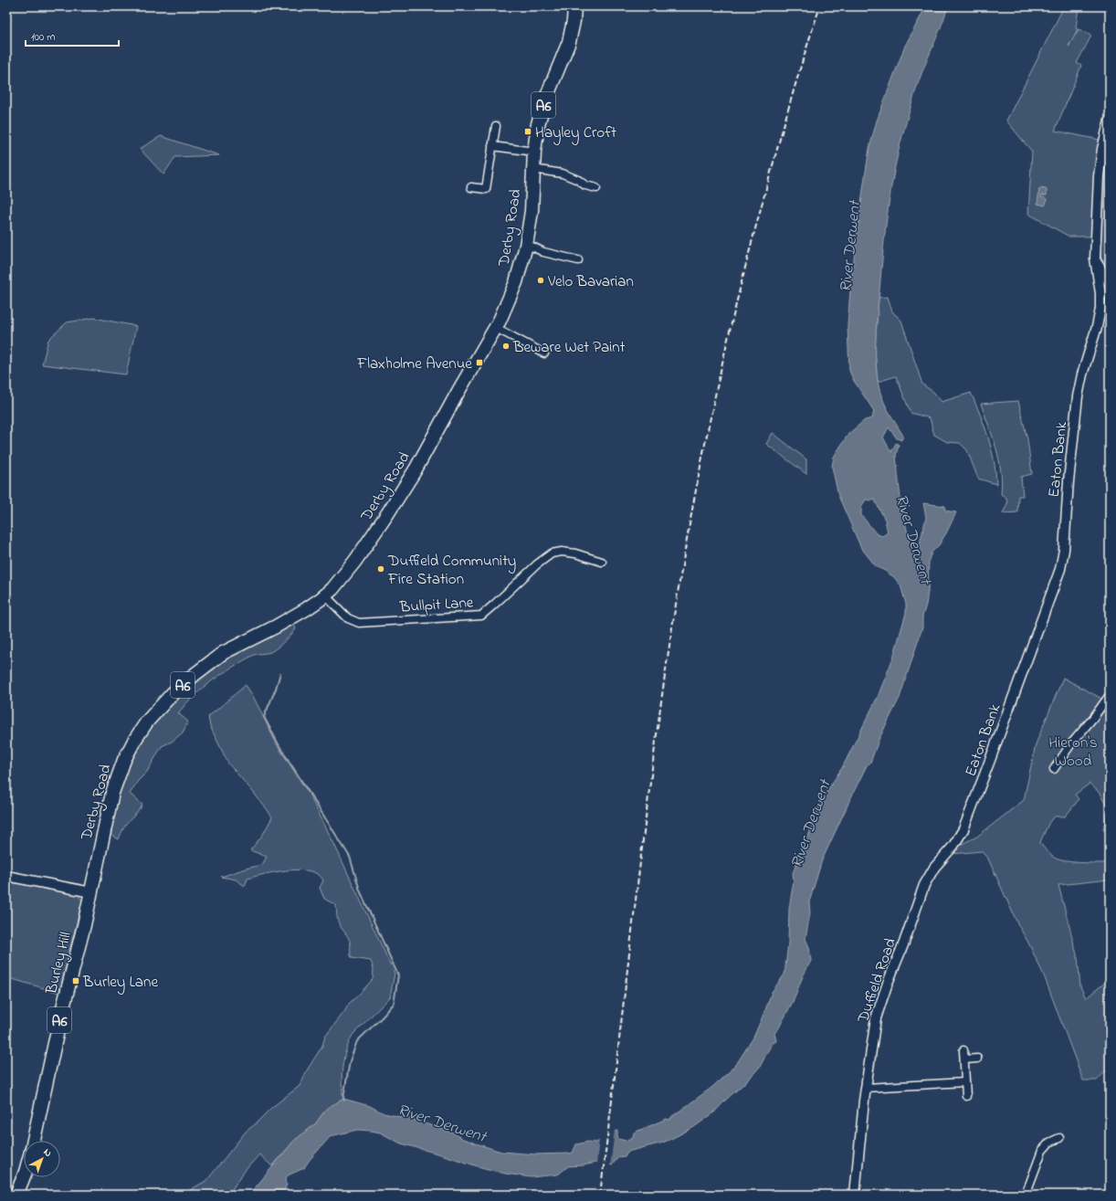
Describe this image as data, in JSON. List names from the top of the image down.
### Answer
{
  "streets": {
    "highway": ["A6", "Derby Road", "Burley Hill"],
    "street": ["Eaton Bank", "Bullpit Lane", "Duffield Road"]
  },
  "crossings": [
    ["Derby Road", "Bullpit Lane"],
    ["Derby Road", "Burley Hill"],
    ["Eaton Bank", "Duffield Road"]
  ],
  "water": ["River Derwent"],
  "parks": ["Hieron's Wood"],
  "places": {
    "transit": ["Hayley Croft", "Flaxholme Avenue", "Burley Lane"],
    "other": ["Velo Bavarian", "Beware Wet Paint", "Duffield Community Fire Station"]
  },
  "scale_bar": "100 m",
  "north": "top right"
}
